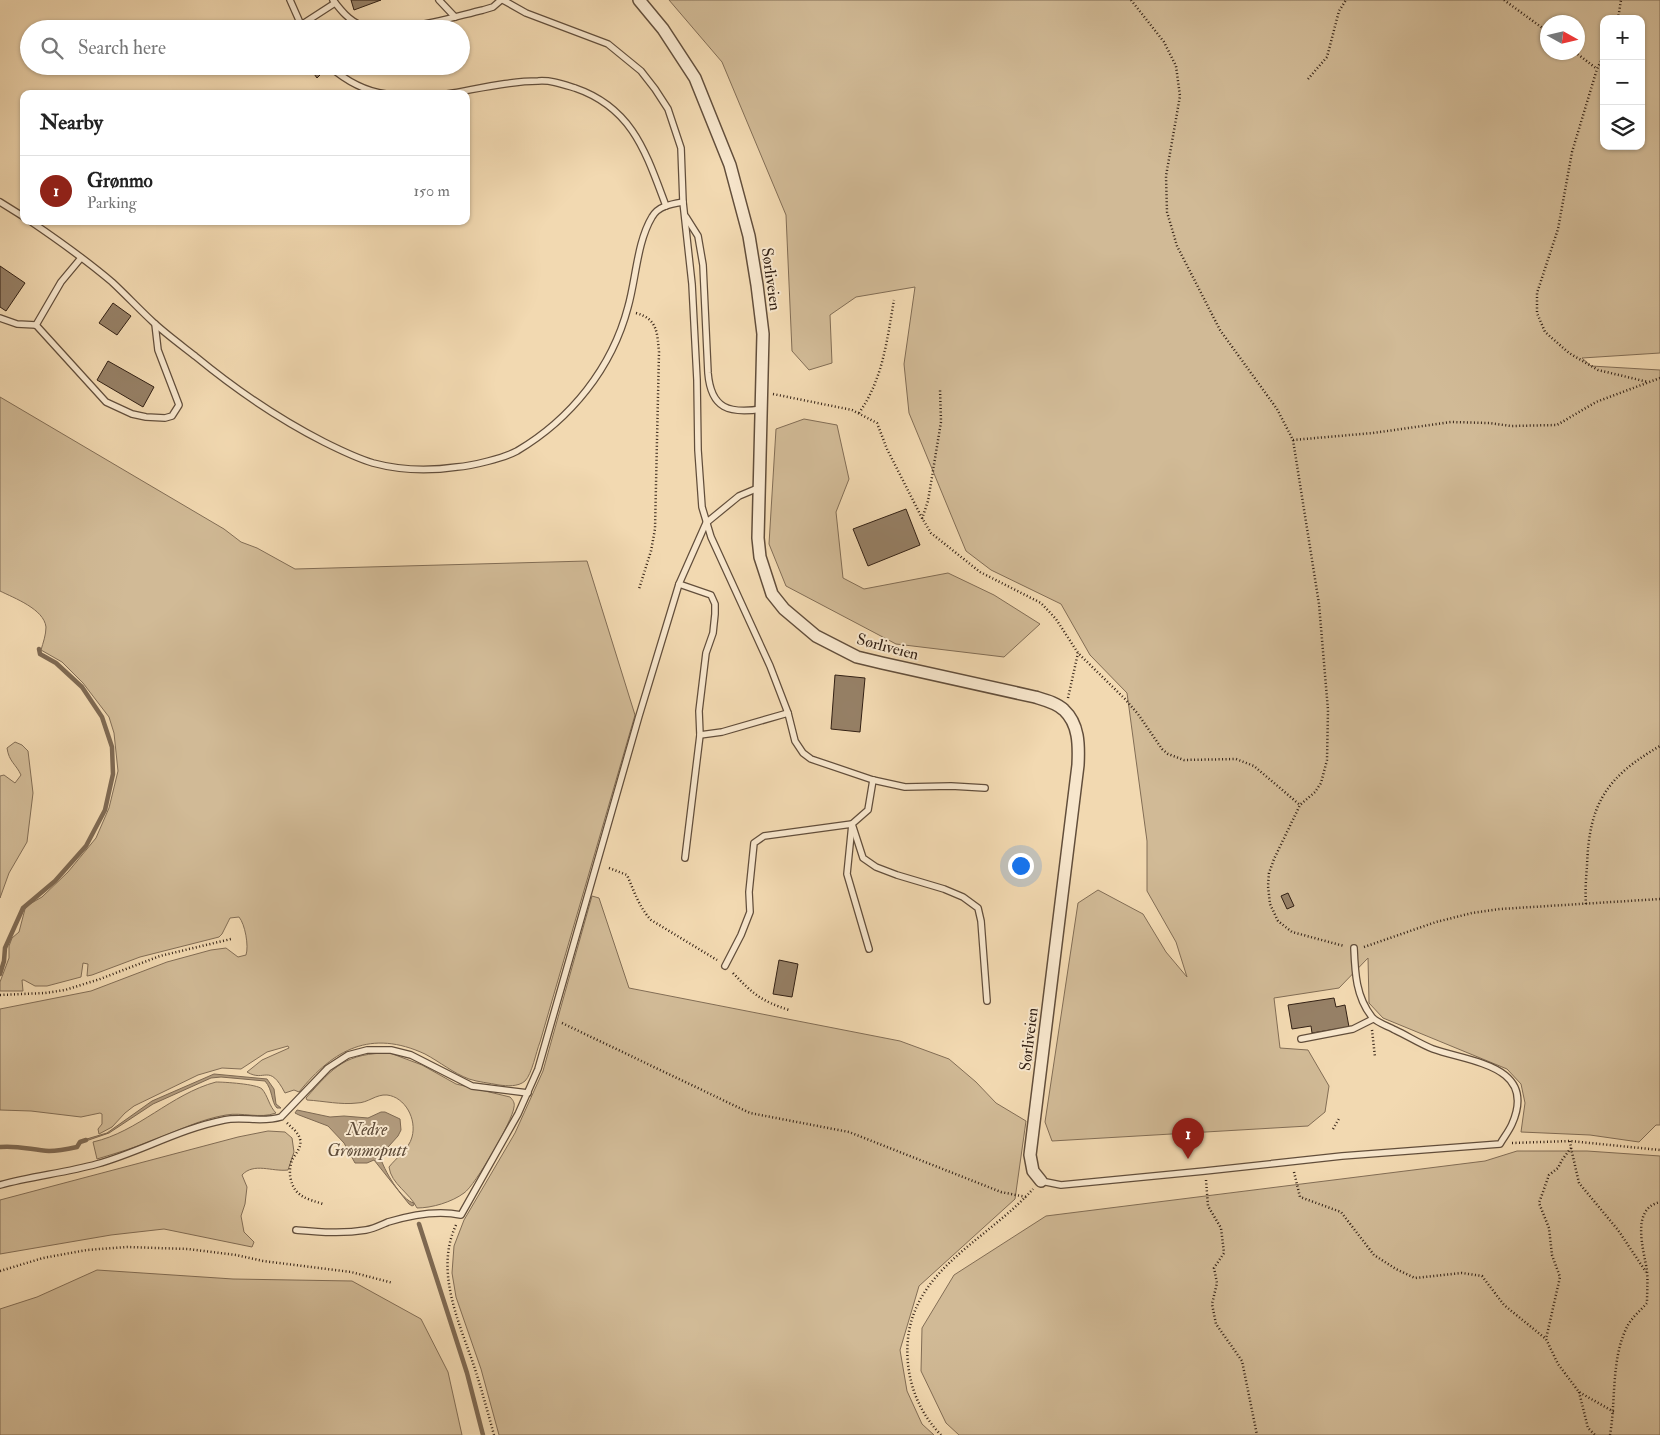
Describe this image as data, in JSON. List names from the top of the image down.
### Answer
{
  "streets": {
    "street": ["Sørliveien"]
  },
  "water": ["Nedre Grønmoputt"],
  "north": "right",
  "page": {
    "map_buttons": ["+", "−"],
    "search": "Search here",
    "heading": "Nearby",
    "list": [
      {
        "mark": "1",
        "name": "Grønmo",
        "note": "Parking",
        "value": "150 m"
      }
    ],
    "pins": "1"
  }
}
